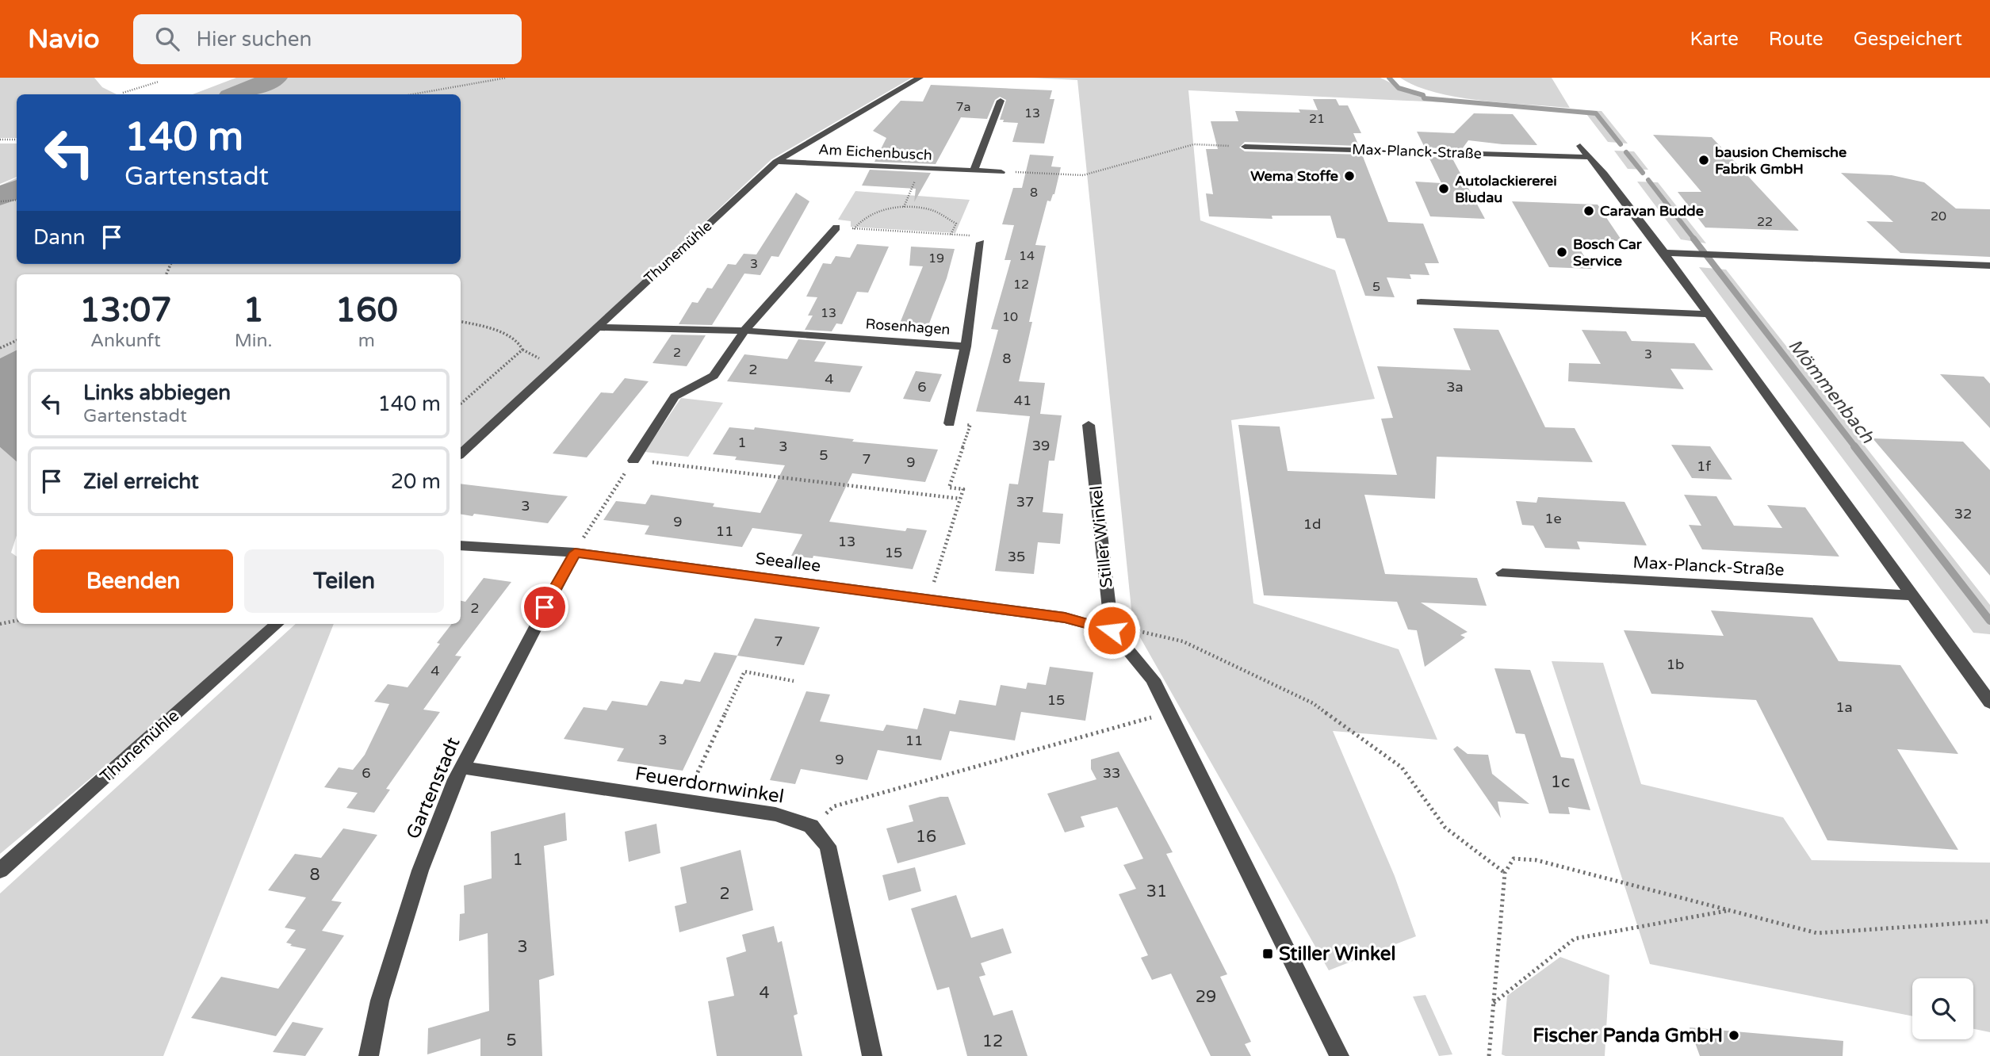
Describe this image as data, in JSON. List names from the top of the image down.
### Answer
{
  "streets": {
    "street": [
      "Max-Planck-Straße",
      "Am Eichenbusch",
      "Thunemühle",
      "Rosenhagen",
      "Stiller Winkel",
      "Seeallee",
      "Feuerdornwinkel",
      "Gartenstadt"
    ]
  },
  "crossings": [
    ["Am Eichenbusch", "Thunemühle"],
    ["Thunemühle", "Rosenhagen"],
    ["Stiller Winkel", "Seeallee"],
    ["Seeallee", "Gartenstadt"],
    ["Feuerdornwinkel", "Gartenstadt"]
  ],
  "water": ["Mömmenbach"],
  "places": {
    "other": [
      "bausion Chemische Fabrik GmbH",
      "Wema Stoffe",
      "Autolackiererei Bludau",
      "Caravan Budde",
      "Bosch Car Service",
      "Fischer Panda GmbH"
    ],
    "transit": ["Stiller Winkel"]
  },
  "house_numbers": [
    "7a",
    "13",
    "21",
    "8",
    "20",
    "22",
    "14",
    "19",
    "3",
    "12",
    "5",
    "13",
    "10",
    "2",
    "3",
    "8",
    "2",
    "4",
    "6",
    "3a",
    "41",
    "1",
    "39",
    "3",
    "5",
    "7",
    "9",
    "1f",
    "37",
    "3",
    "32",
    "1e",
    "9",
    "1d",
    "11",
    "13",
    "15",
    "35",
    "2",
    "7",
    "1b",
    "4",
    "15",
    "1a",
    "3",
    "11",
    "9",
    "6",
    "33",
    "1c",
    "16",
    "1",
    "8",
    "31",
    "2",
    "3",
    "4",
    "29",
    "5",
    "12"
  ],
  "page": {
    "header": "Navio",
    "search": "Hier suchen",
    "nav": ["Karte", "Route", "Gespeichert"],
    "turn": ["140 m", "Gartenstadt"],
    "then": "Dann",
    "eta": [
      "13:07",
      "Ankunft",
      "1",
      "Min.",
      "160",
      "m"
    ],
    "list": [
      {
        "name": "Links abbiegen",
        "note": "Gartenstadt",
        "value": "140 m"
      },
      {
        "name": "Ziel erreicht",
        "value": "20 m"
      }
    ],
    "buttons": ["Beenden", "Teilen"]
  }
}
